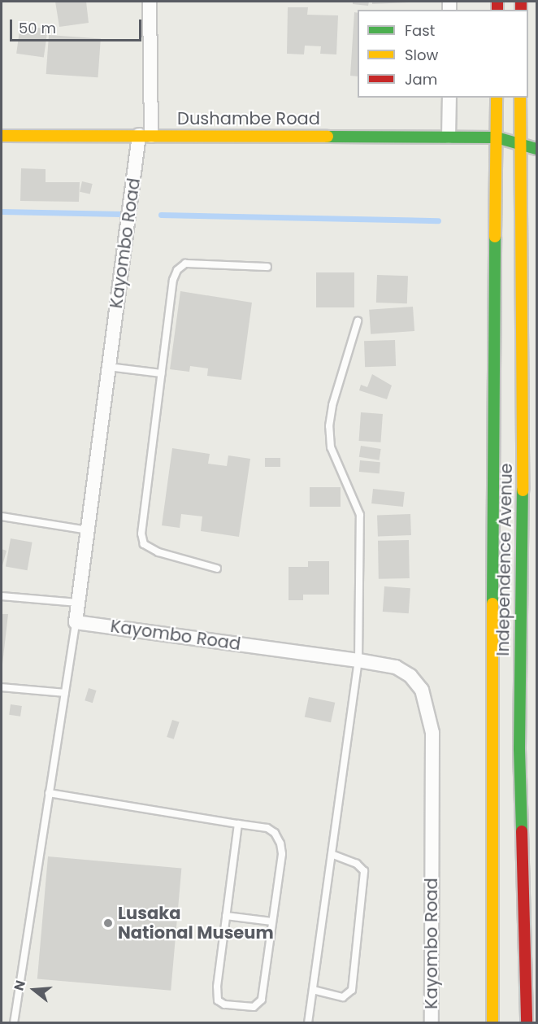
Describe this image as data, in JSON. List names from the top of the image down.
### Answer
{
  "streets": {
    "main road": ["Dushambe Road", "Independence Avenue"],
    "street": ["Kayombo Road"]
  },
  "crossings": [
    ["Dushambe Road", "Kayombo Road"],
    ["Dushambe Road", "Independence Avenue"]
  ],
  "places": ["Lusaka National Museum"],
  "legend": ["Fast", "Slow", "Jam"],
  "scale_bar": "50 m",
  "north": "left"
}
